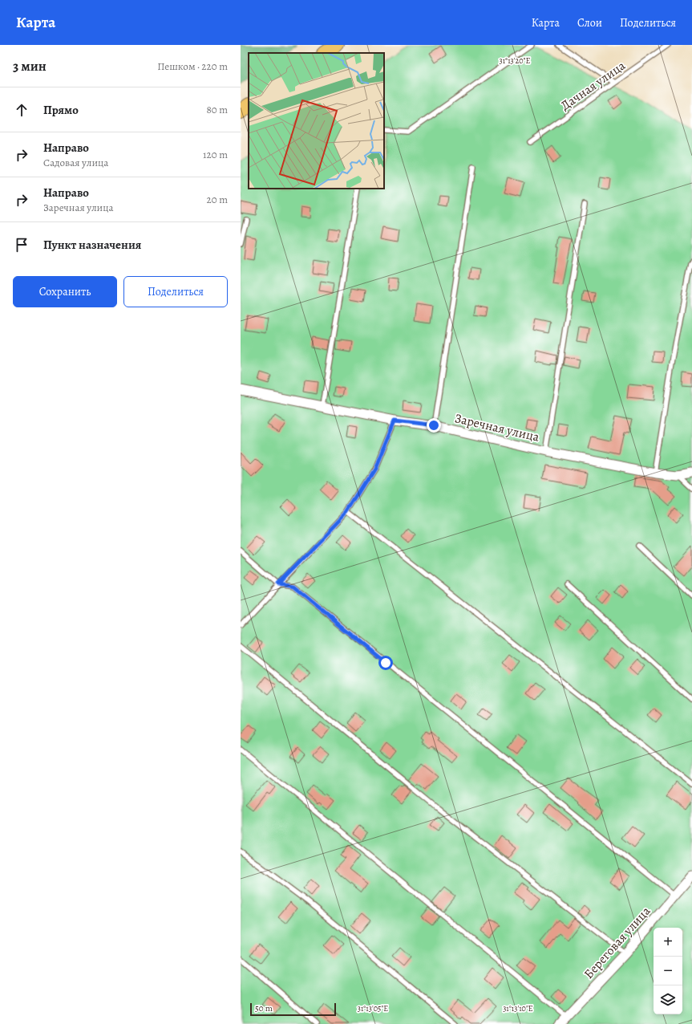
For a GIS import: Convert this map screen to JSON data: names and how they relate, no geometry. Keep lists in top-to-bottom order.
{
  "streets": {
    "street": ["Заречная улица", "Береговая улица"],
    "lane": ["Дачная улица"]
  },
  "scale_bar": "50 m",
  "page": {
    "header": "Карта",
    "nav": ["Карта", "Слои", "Поделиться"],
    "heading": ["3 мин", "Пешком · 220 m"],
    "list": [
      ["Прямо", "80 m"],
      ["Направо", "Садовая улица", "120 m"],
      ["Направо", "Заречная улица", "20 m"],
      "Пункт назначения"
    ],
    "buttons": ["Сохранить", "Поделиться"],
    "map_buttons": ["+", "−"],
    "scale": "50 m"
  },
  "coordinates": ["31°13'20\"E", "31°13'05\"E", "31°13'10\"E"]
}
